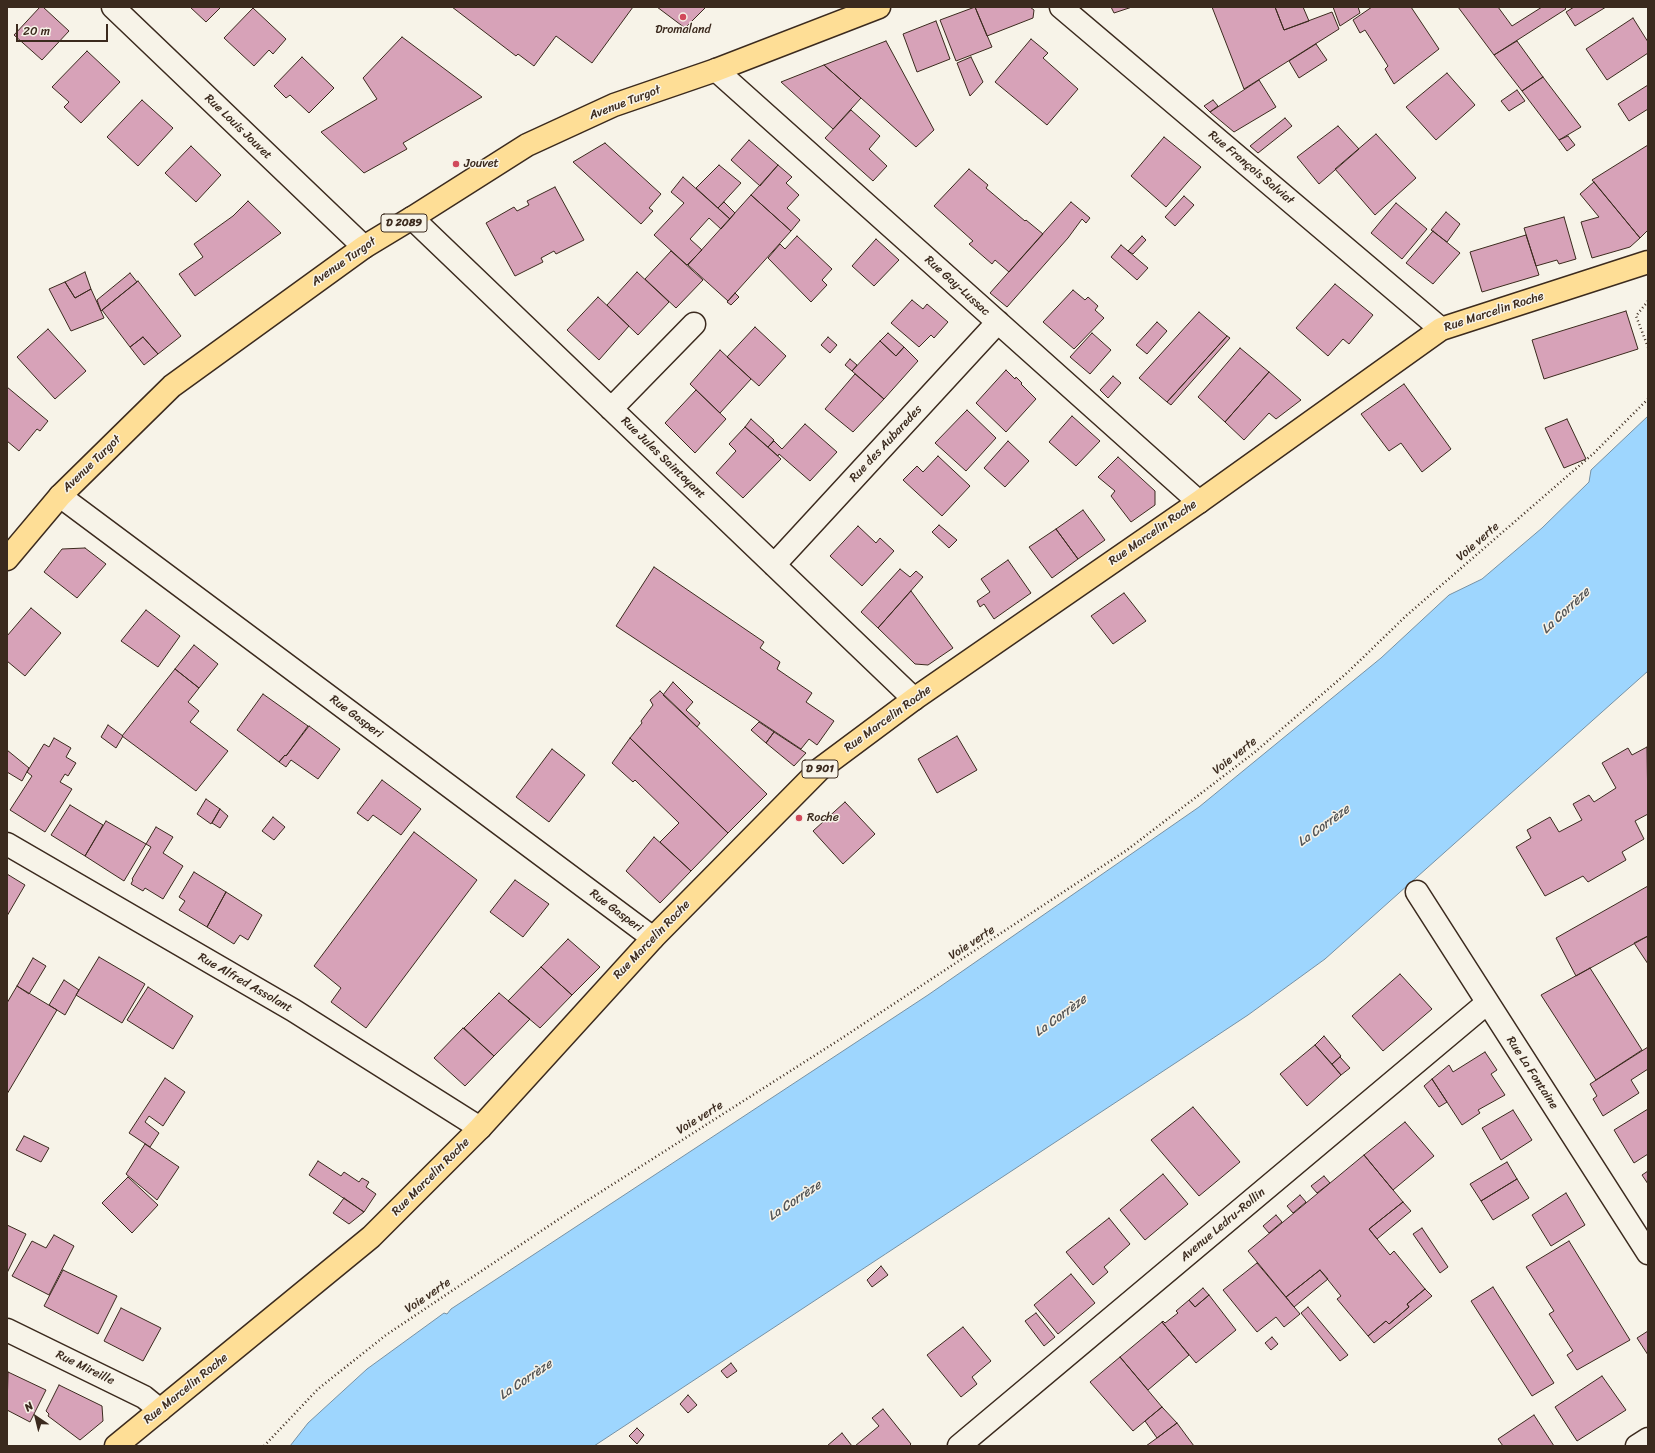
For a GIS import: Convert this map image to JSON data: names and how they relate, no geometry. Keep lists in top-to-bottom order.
{
  "streets": {
    "main road": [
      "Avenue Turgot",
      "D 2089",
      "Rue Marcelin Roche",
      "D 901"
    ],
    "street": [
      "Rue Louis Jouvet",
      "Rue François Salviat",
      "Rue Gay-Lussac",
      "Rue des Aubaredes",
      "Rue Jules Saintoyant",
      "Rue Gasperi",
      "Rue Alfred Assolant",
      "Rue La Fontaine",
      "Avenue Ledru-Rollin",
      "Rue Mireille"
    ],
    "path": ["Voie verte"]
  },
  "crossings": [
    ["Avenue Turgot", "Rue Louis Jouvet"],
    ["Avenue Turgot", "Rue Gay-Lussac"],
    ["Avenue Turgot", "Rue Jules Saintoyant"],
    ["Avenue Turgot", "Rue Gasperi"],
    ["Rue François Salviat", "Rue Marcelin Roche"],
    ["Rue Gay-Lussac", "Rue Marcelin Roche"],
    ["Rue Gay-Lussac", "Rue des Aubaredes"],
    ["Rue Marcelin Roche", "Rue Jules Saintoyant"],
    ["Rue Marcelin Roche", "Rue Gasperi"],
    ["Rue Marcelin Roche", "Rue Alfred Assolant"],
    ["Rue Marcelin Roche", "Rue Mireille"],
    ["Rue des Aubaredes", "Rue Jules Saintoyant"],
    ["Rue La Fontaine", "Avenue Ledru-Rollin"]
  ],
  "water": ["La Corrèze"],
  "places": ["Dromaland", "Jouvet", "Roche"],
  "scale_bar": "20 m",
  "north": "top left"
}
